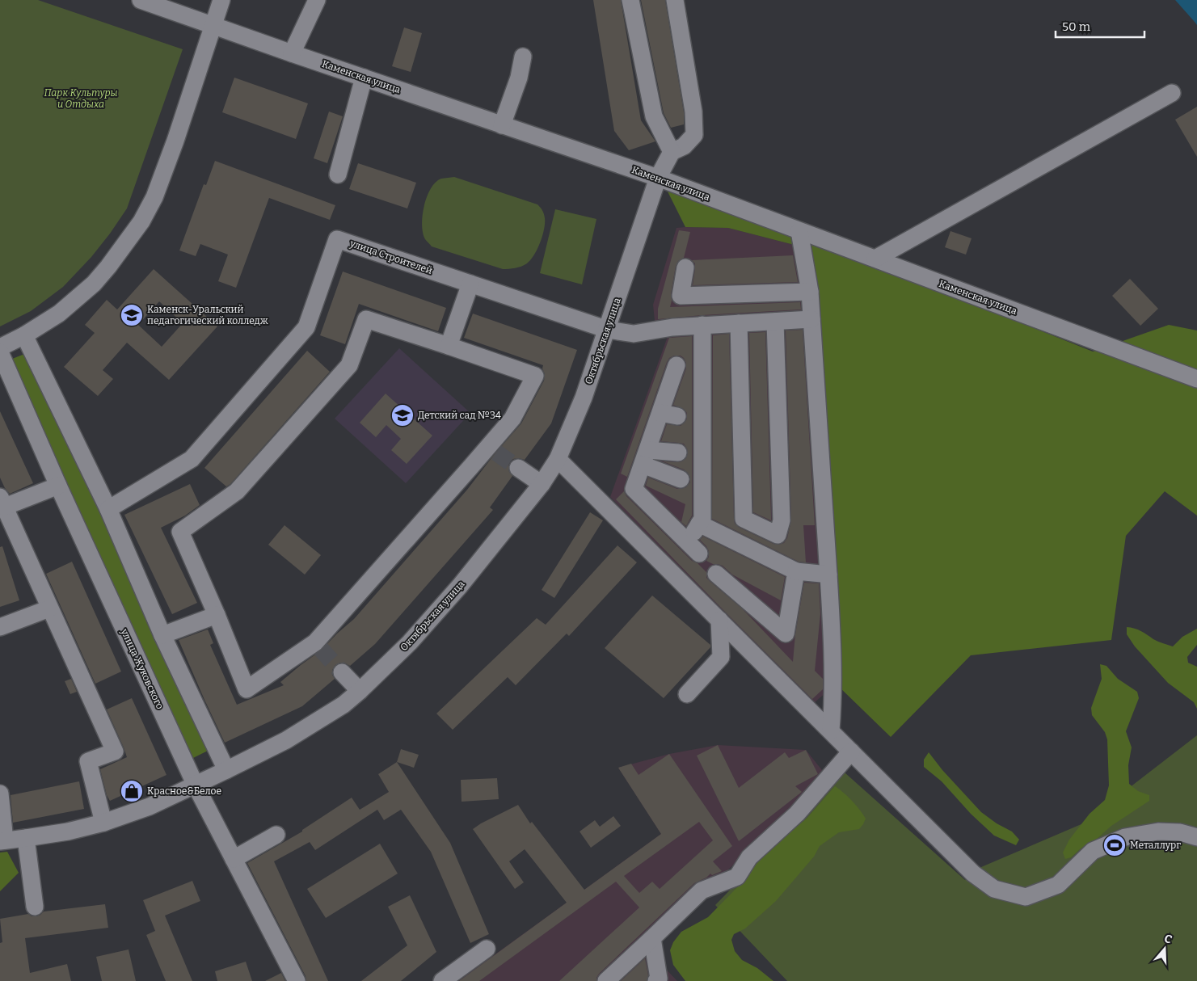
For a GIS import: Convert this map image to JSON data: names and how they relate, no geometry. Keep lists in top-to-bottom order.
{
  "streets": {
    "street": [
      "Каменская улица",
      "улица Строителей",
      "Октябрьская улица",
      "улица Жуковского"
    ]
  },
  "crossings": [
    ["Каменская улица", "Октябрьская улица"],
    ["улица Строителей", "Октябрьская улица"],
    ["Октябрьская улица", "улица Жуковского"]
  ],
  "parks": ["Парк Культуры и Отдыха"],
  "places": {
    "school or university": ["Каменск-Уральский педагогический колледж", "Детский сад №34"],
    "shop": ["Красное&Белое"],
    "sports": ["Металлург"]
  },
  "scale_bar": "50 m",
  "north": "top"
}
